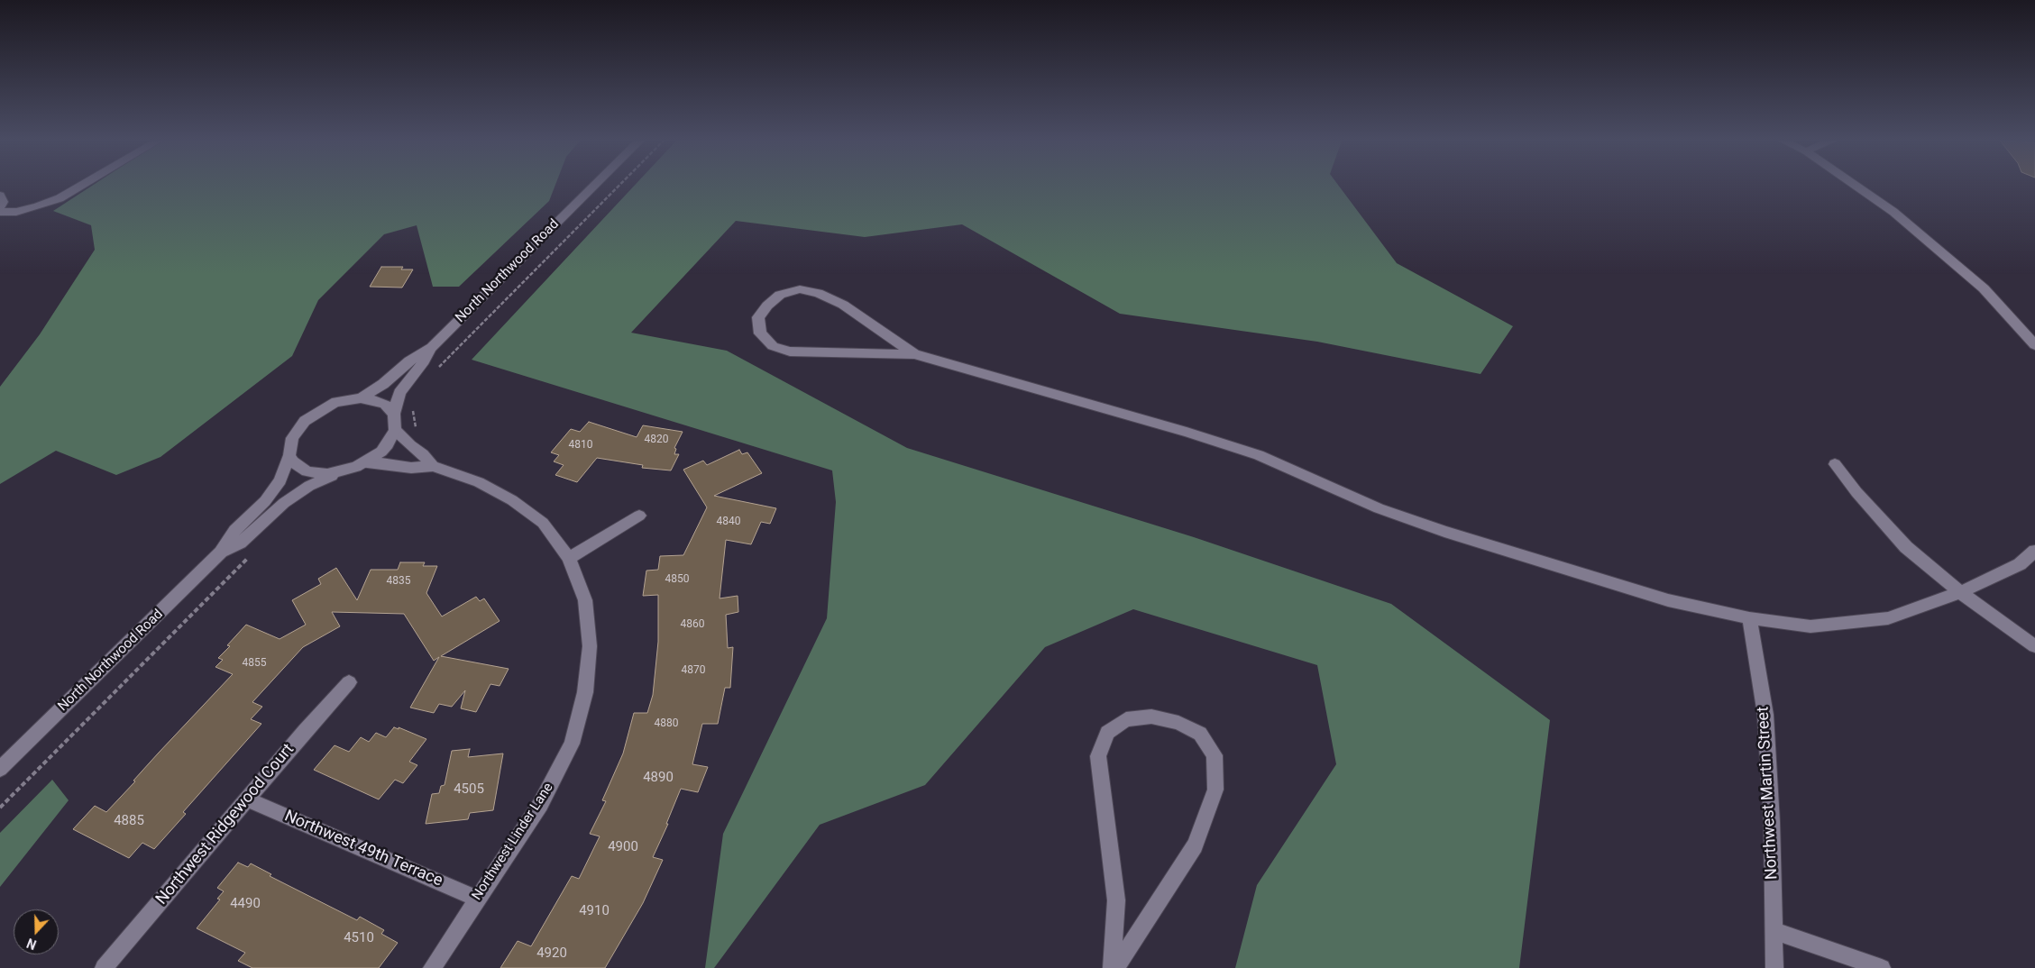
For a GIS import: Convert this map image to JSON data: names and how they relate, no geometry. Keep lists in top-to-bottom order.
{
  "streets": {
    "street": [
      "North Northwood Road",
      "Northwest Martin Street",
      "Northwest Ridgewood Court",
      "Northwest Linder Lane",
      "Northwest 49th Terrace"
    ]
  },
  "crossings": [
    ["North Northwood Road", "Northwest Linder Lane"],
    ["Northwest Ridgewood Court", "Northwest 49th Terrace"],
    ["Northwest Linder Lane", "Northwest 49th Terrace"]
  ],
  "house_numbers": [
    "4820",
    "4810",
    "4840",
    "4850",
    "4835",
    "4860",
    "4855",
    "4870",
    "4880",
    "4890",
    "4505",
    "4885",
    "4900",
    "4490",
    "4910",
    "4510",
    "4920"
  ],
  "north": "bottom"
}
